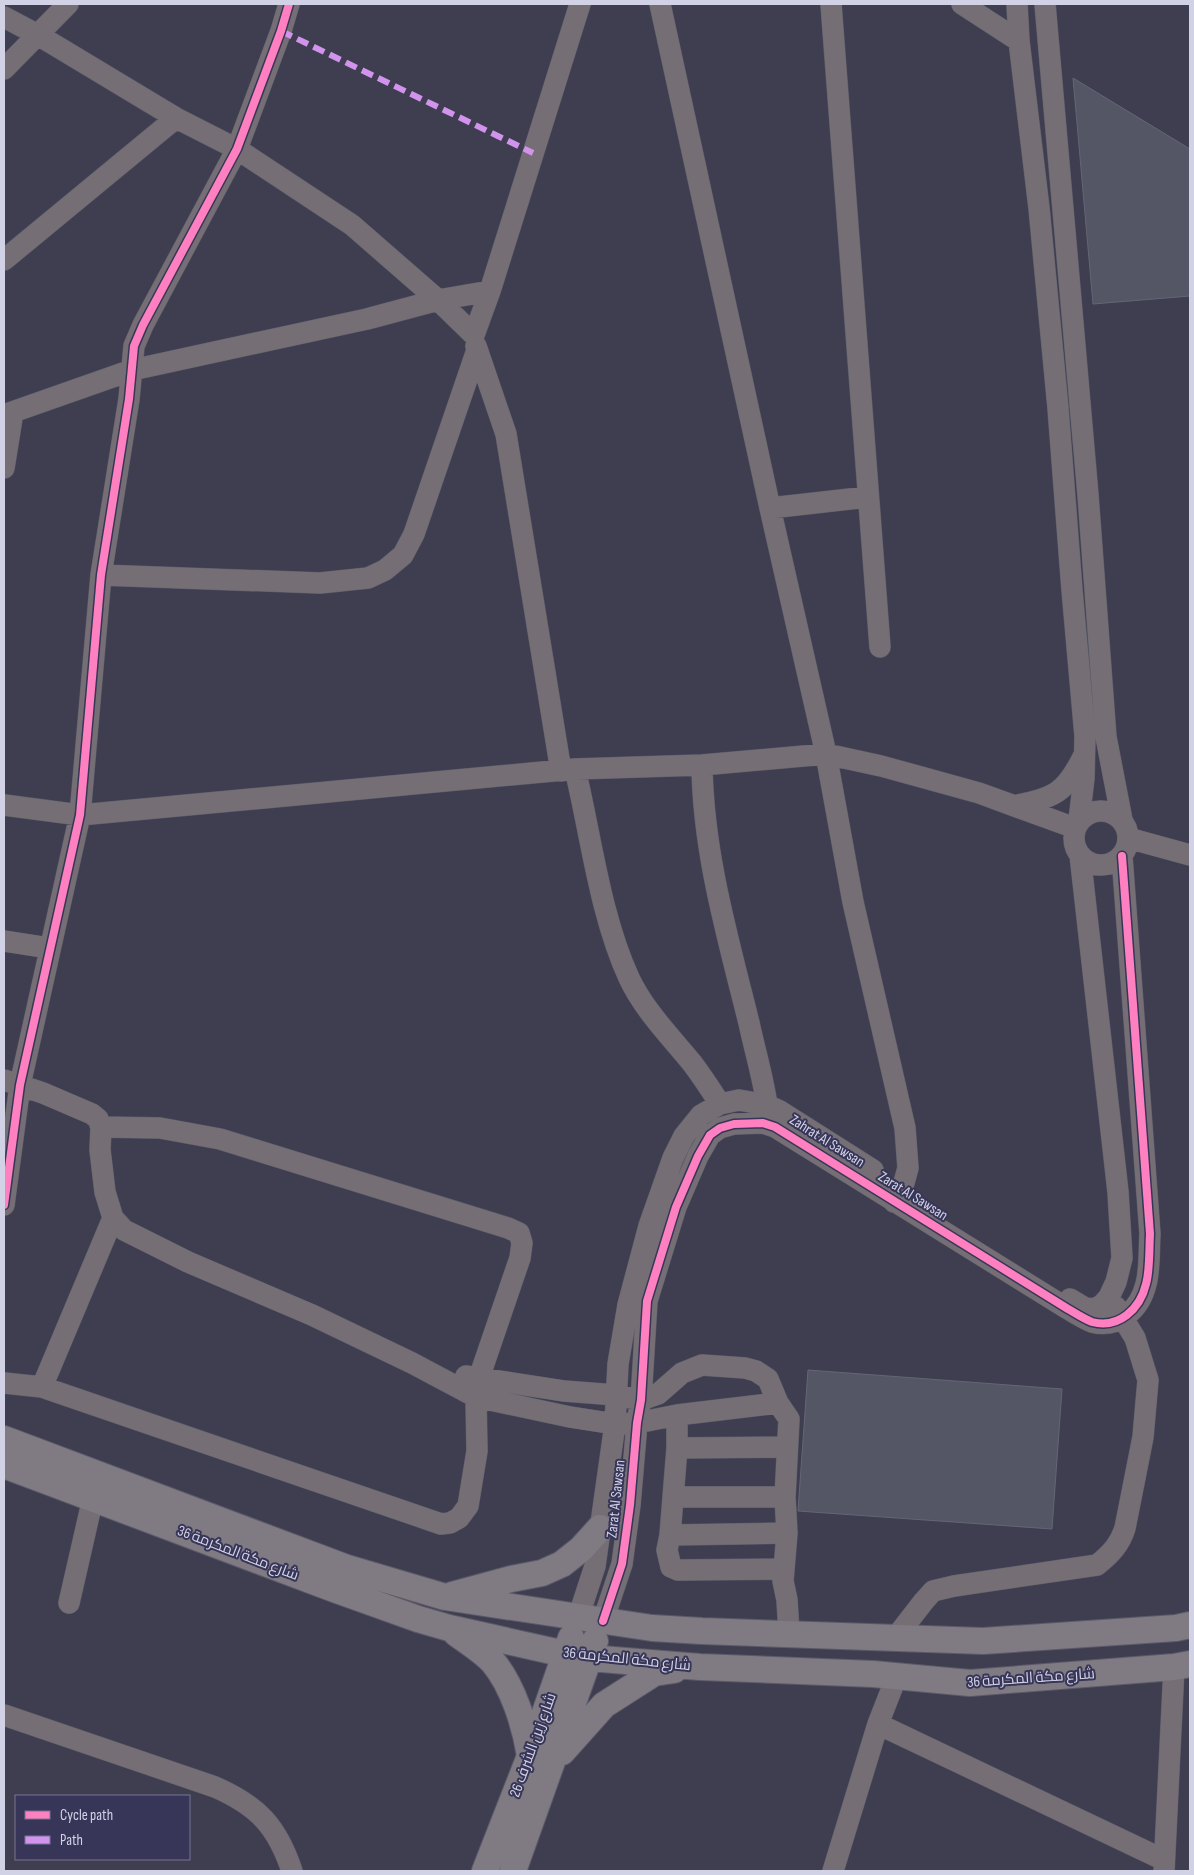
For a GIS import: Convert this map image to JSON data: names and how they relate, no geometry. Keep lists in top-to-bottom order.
{
  "streets": {
    "main road": ["شارع مكة المكرمة 36", "شارع زين الشرف 26"],
    "street": ["Zahrat Al Sawsan", "Zarat Al Sawsan"]
  },
  "crossings": [
    ["Zahrat Al Sawsan", "Zarat Al Sawsan"],
    ["Zahrat Al Sawsan", "شارع مكة المكرمة 36"],
    ["Zahrat Al Sawsan", "شارع زين الشرف 26"],
    ["Zarat Al Sawsan", "شارع مكة المكرمة 36"],
    ["Zarat Al Sawsan", "شارع زين الشرف 26"],
    ["شارع مكة المكرمة 36", "شارع زين الشرف 26"]
  ],
  "legend": ["Cycle path", "Path"]
}
